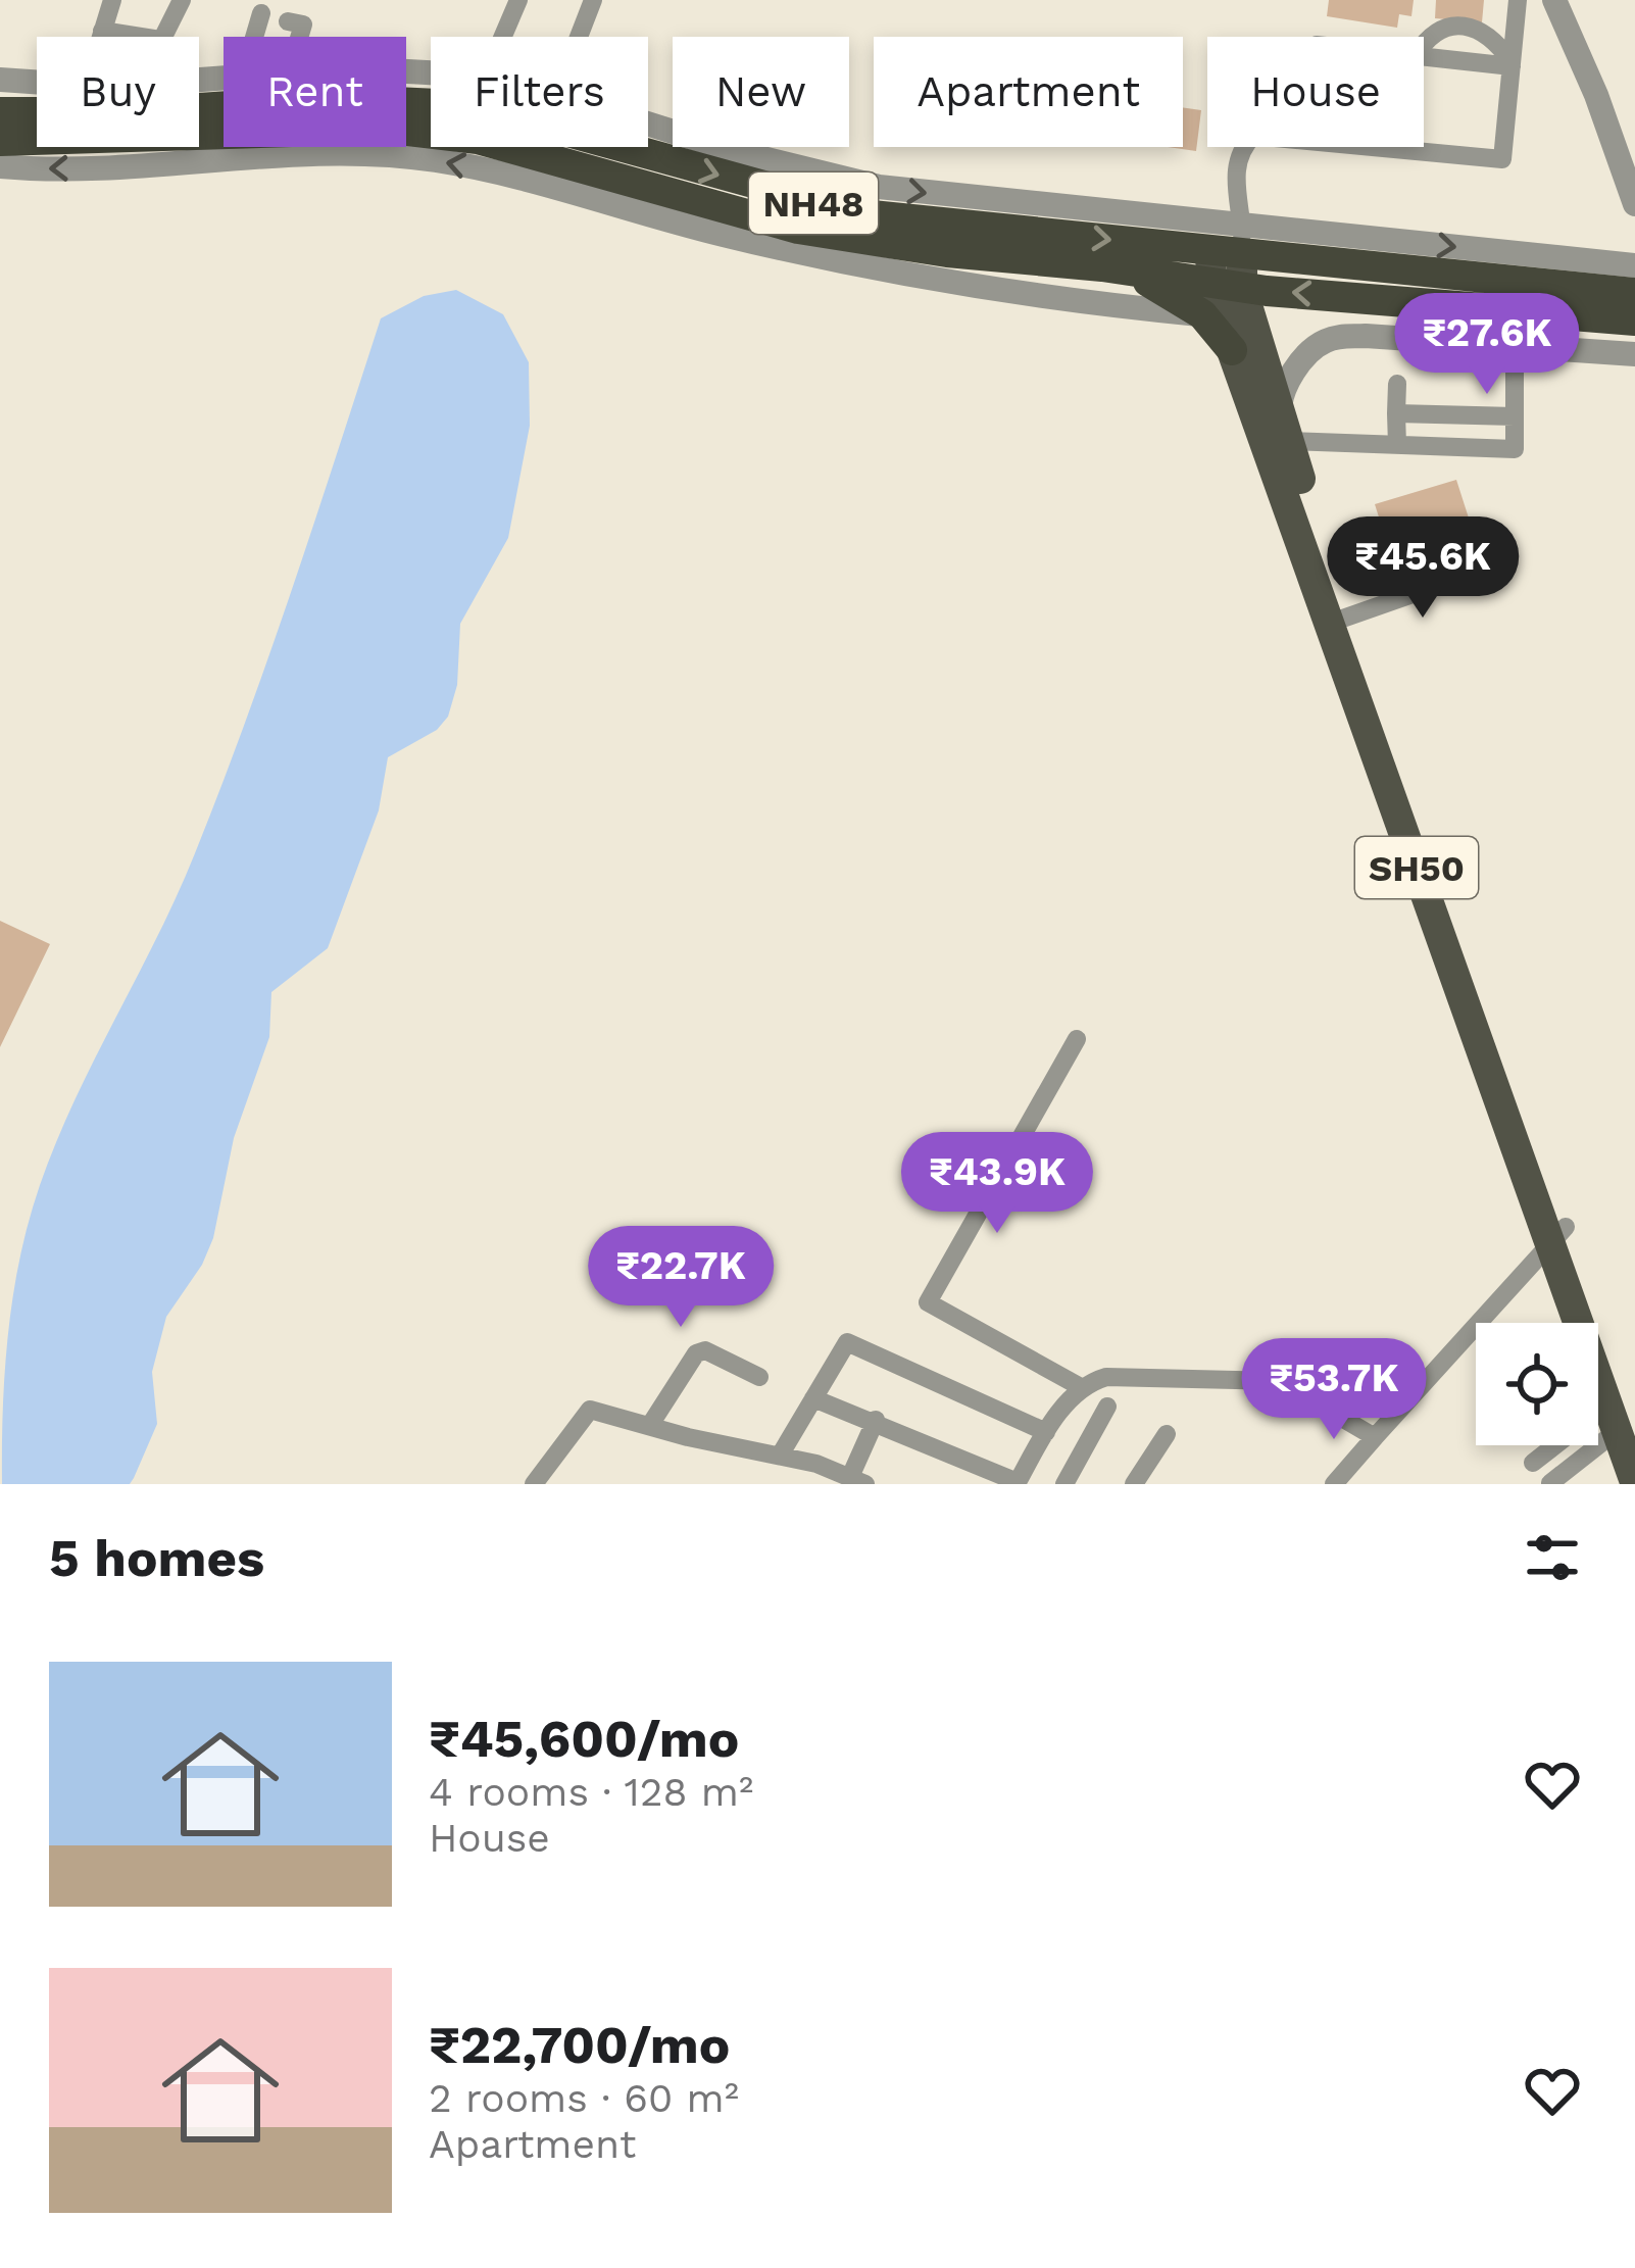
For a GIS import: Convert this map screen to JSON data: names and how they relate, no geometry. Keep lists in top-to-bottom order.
{
  "streets": {
    "highway": ["NH48"],
    "main road": ["SH50"]
  },
  "crossings": [
    ["NH48", "SH50"]
  ],
  "page": {
    "chip": [
      "Buy",
      "Rent",
      "Filters",
      "New",
      "Apartment",
      "House"
    ],
    "price": [
      "₹27.6K",
      "₹45.6K",
      "₹43.9K",
      "₹22.7K",
      "₹53.7K"
    ],
    "heading": "5 homes",
    "list": [
      {
        "name": "₹45,600/mo",
        "note": "4 rooms · 128 m² · House"
      },
      {
        "name": "₹22,700/mo",
        "note": "2 rooms · 60 m² · Apartment"
      }
    ]
  }
}
